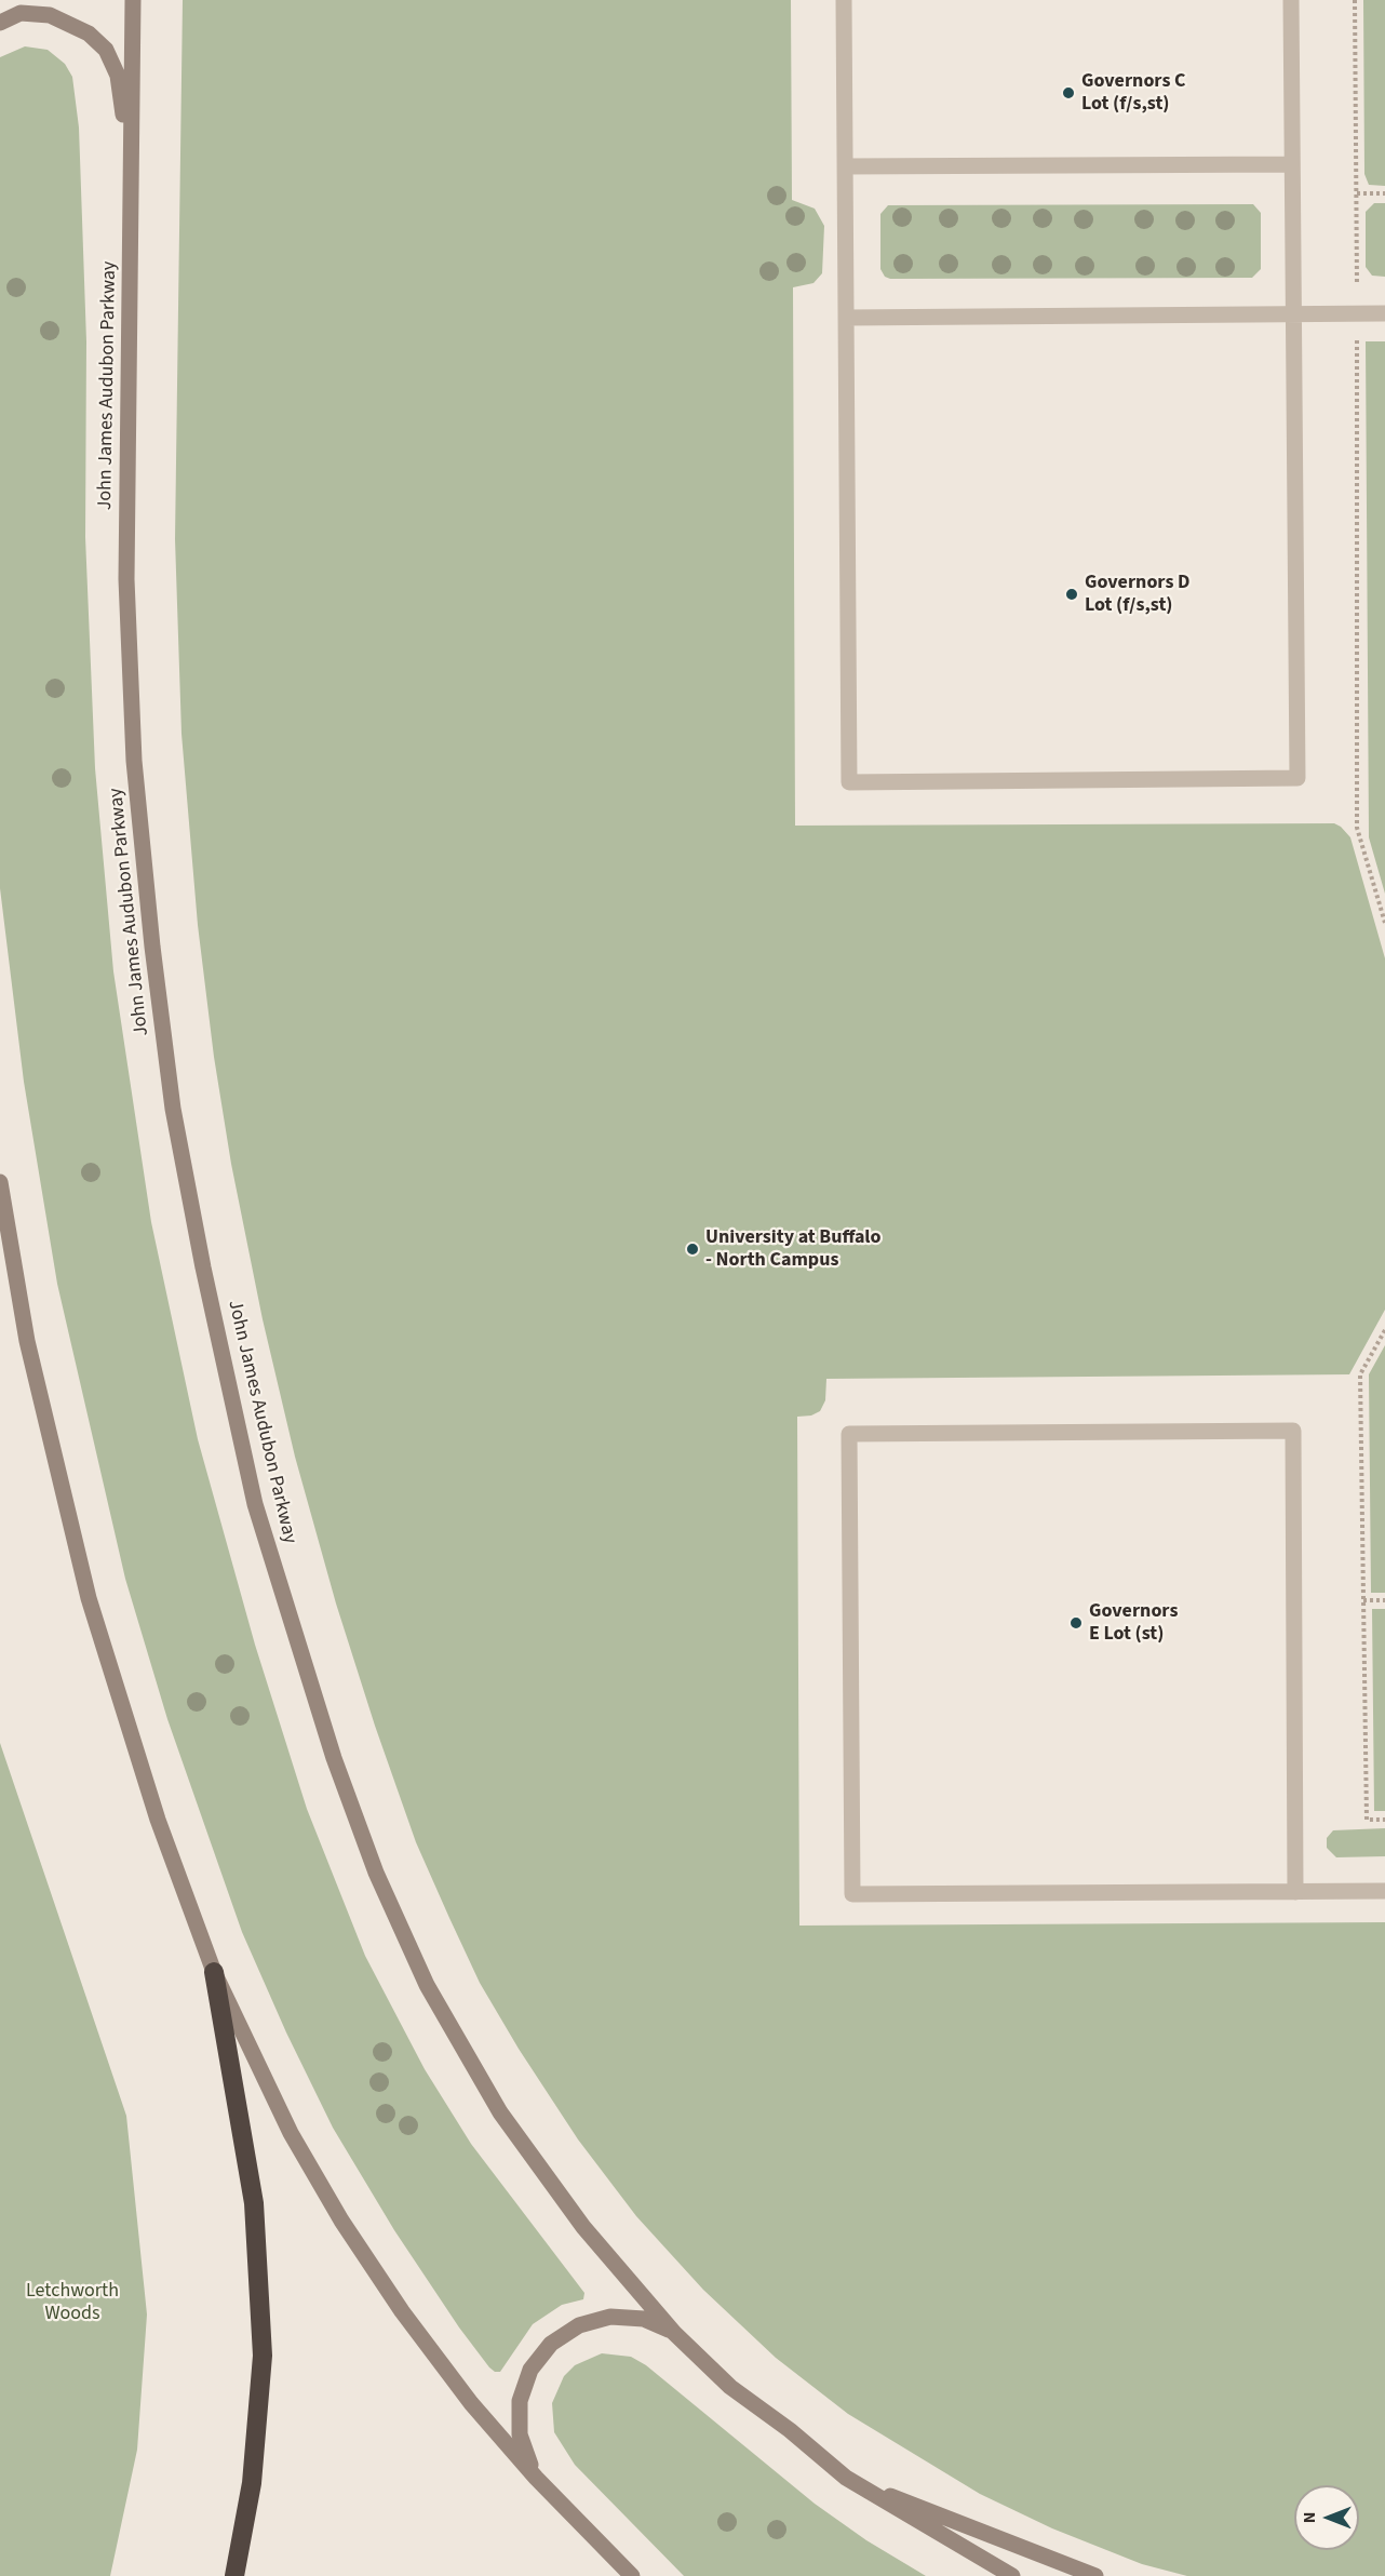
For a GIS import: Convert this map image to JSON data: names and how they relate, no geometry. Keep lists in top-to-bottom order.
{
  "streets": {
    "main road": ["John James Audubon Parkway"]
  },
  "parks": ["Letchworth Woods"],
  "places": [
    "Governors C Lot (f/s,st)",
    "Governors D Lot (f/s,st)",
    "University at Buffalo - North Campus",
    "Governors E Lot (st)"
  ],
  "north": "left"
}
